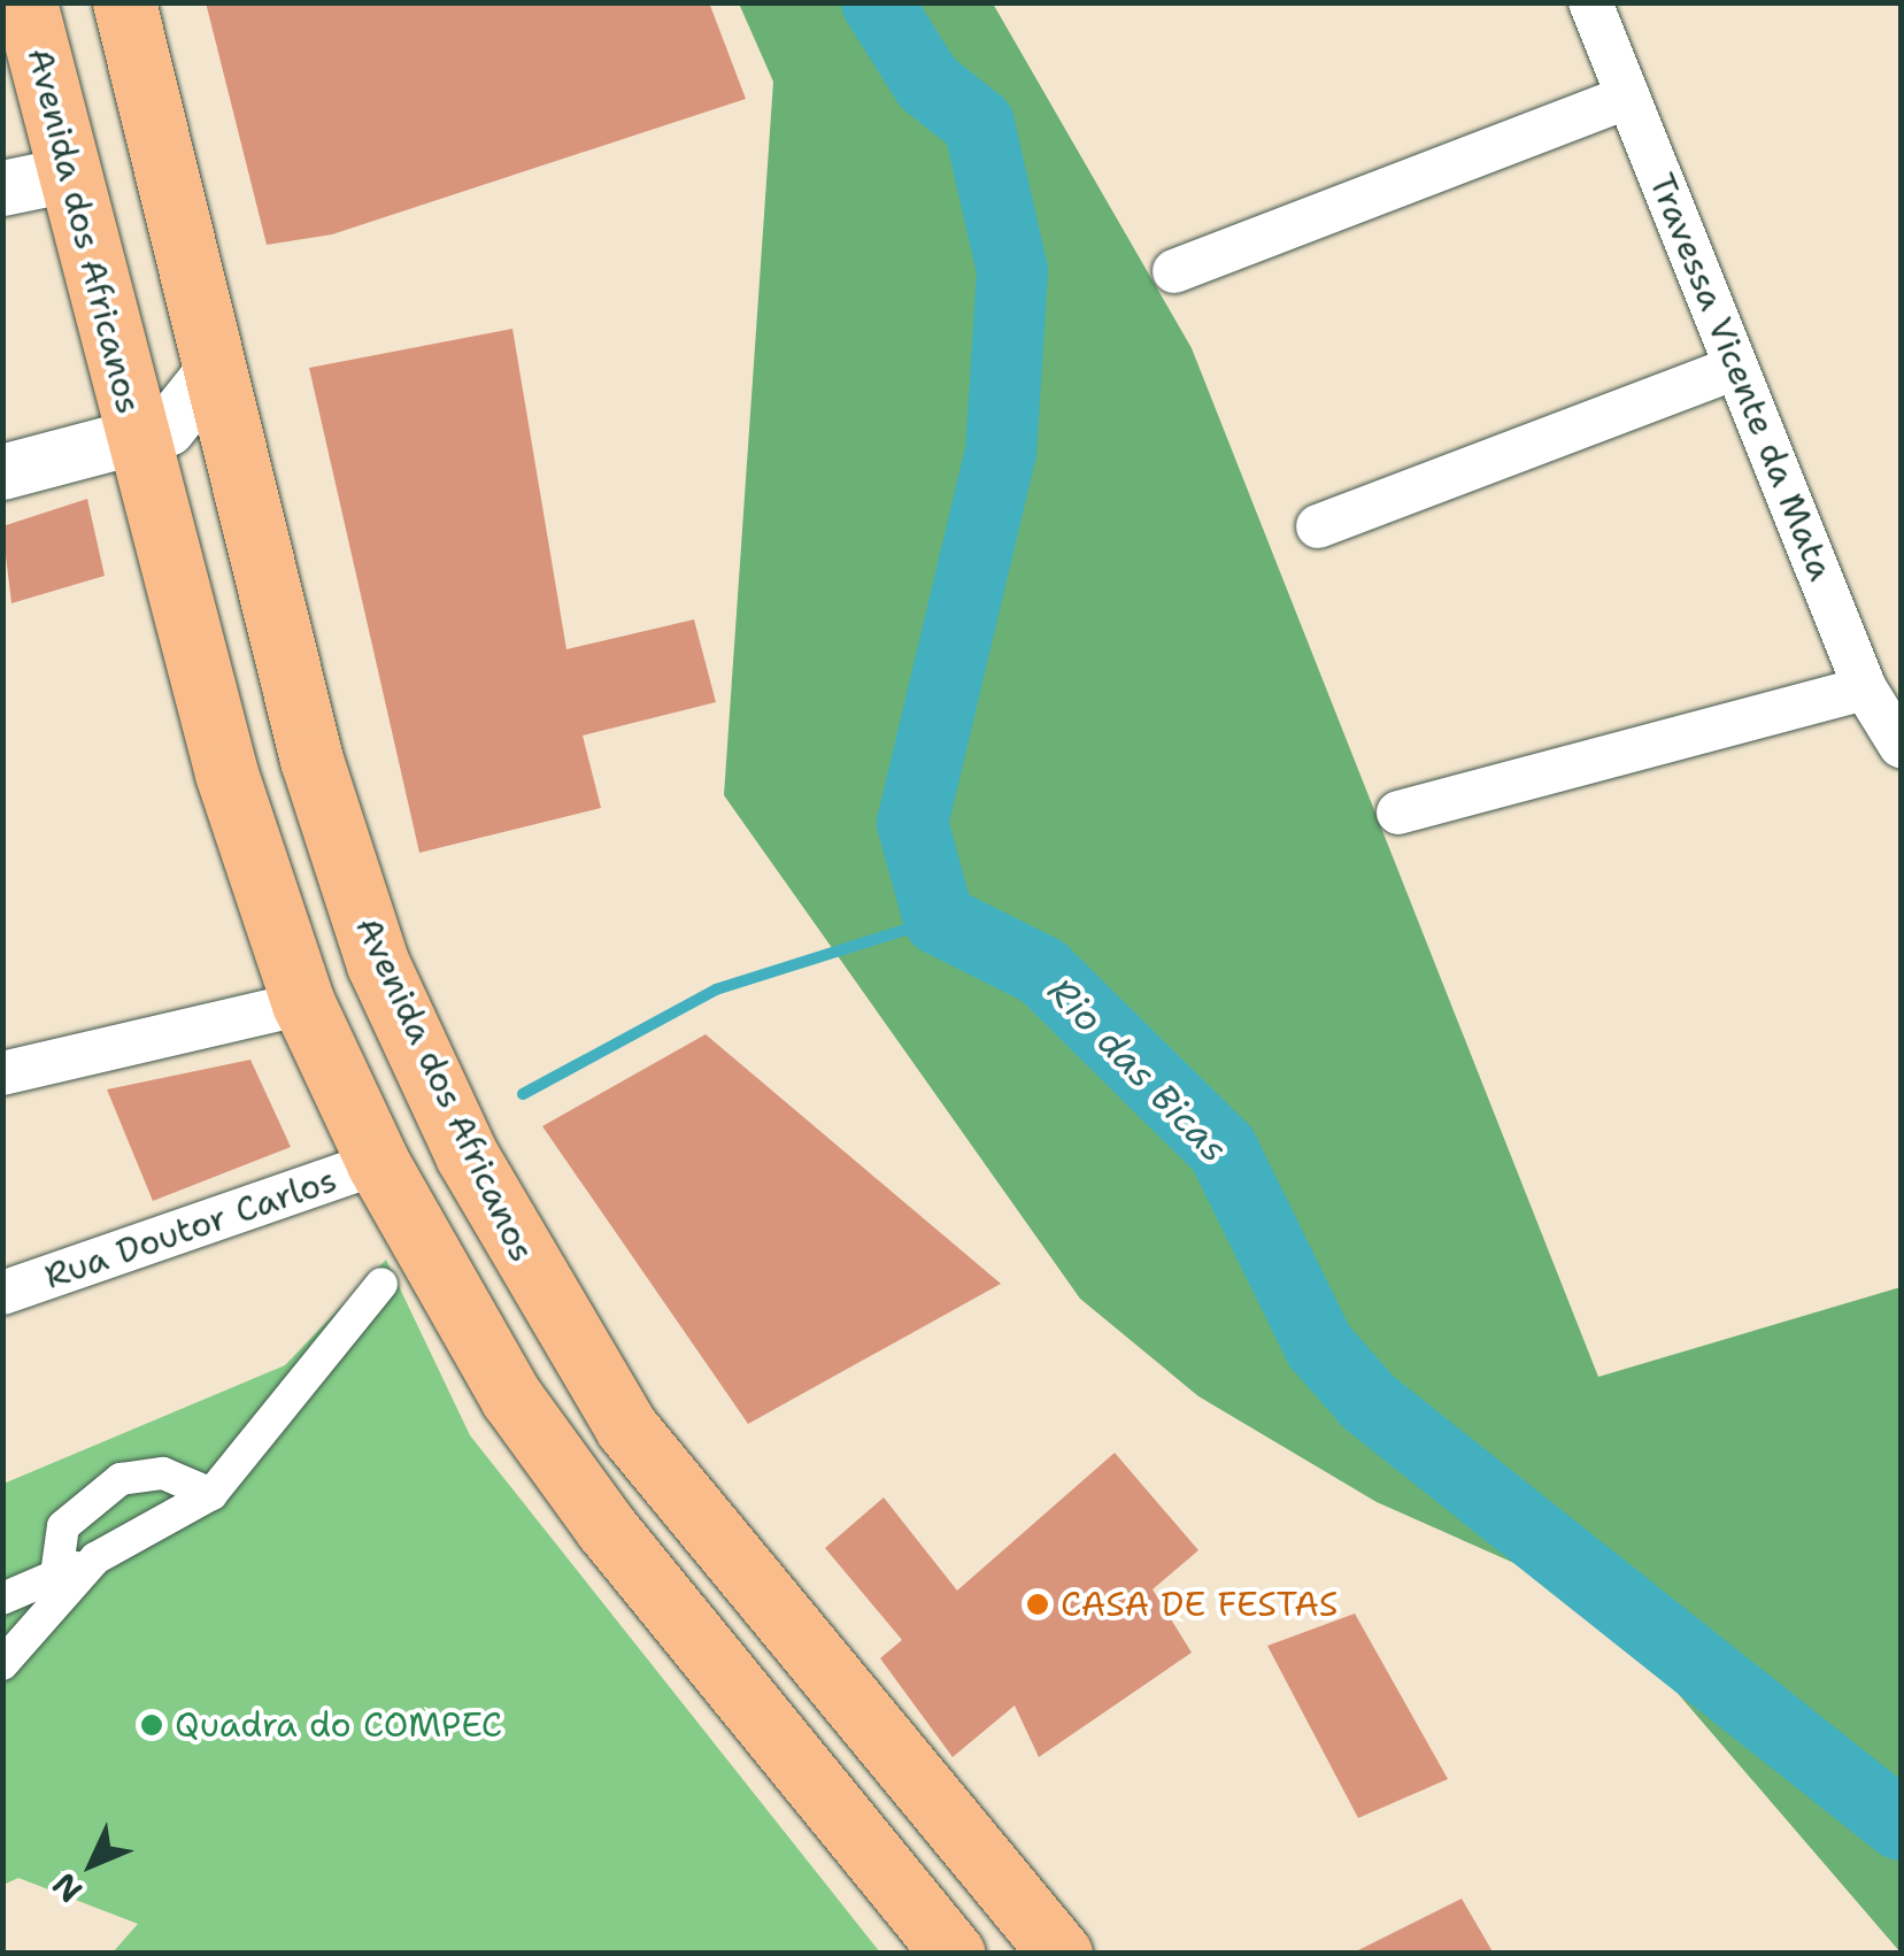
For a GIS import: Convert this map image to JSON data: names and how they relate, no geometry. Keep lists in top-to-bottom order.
{
  "streets": {
    "main road": ["Avenida dos Africanos"],
    "street": ["Travessa Vicente da Mata", "Rua Doutor Carlos"]
  },
  "crossings": [
    ["Avenida dos Africanos", "Rua Doutor Carlos"]
  ],
  "water": ["Rio das Bicas"],
  "places": ["CASA DE FESTAS", "Quadra do COMPEC"],
  "north": "bottom left"
}
